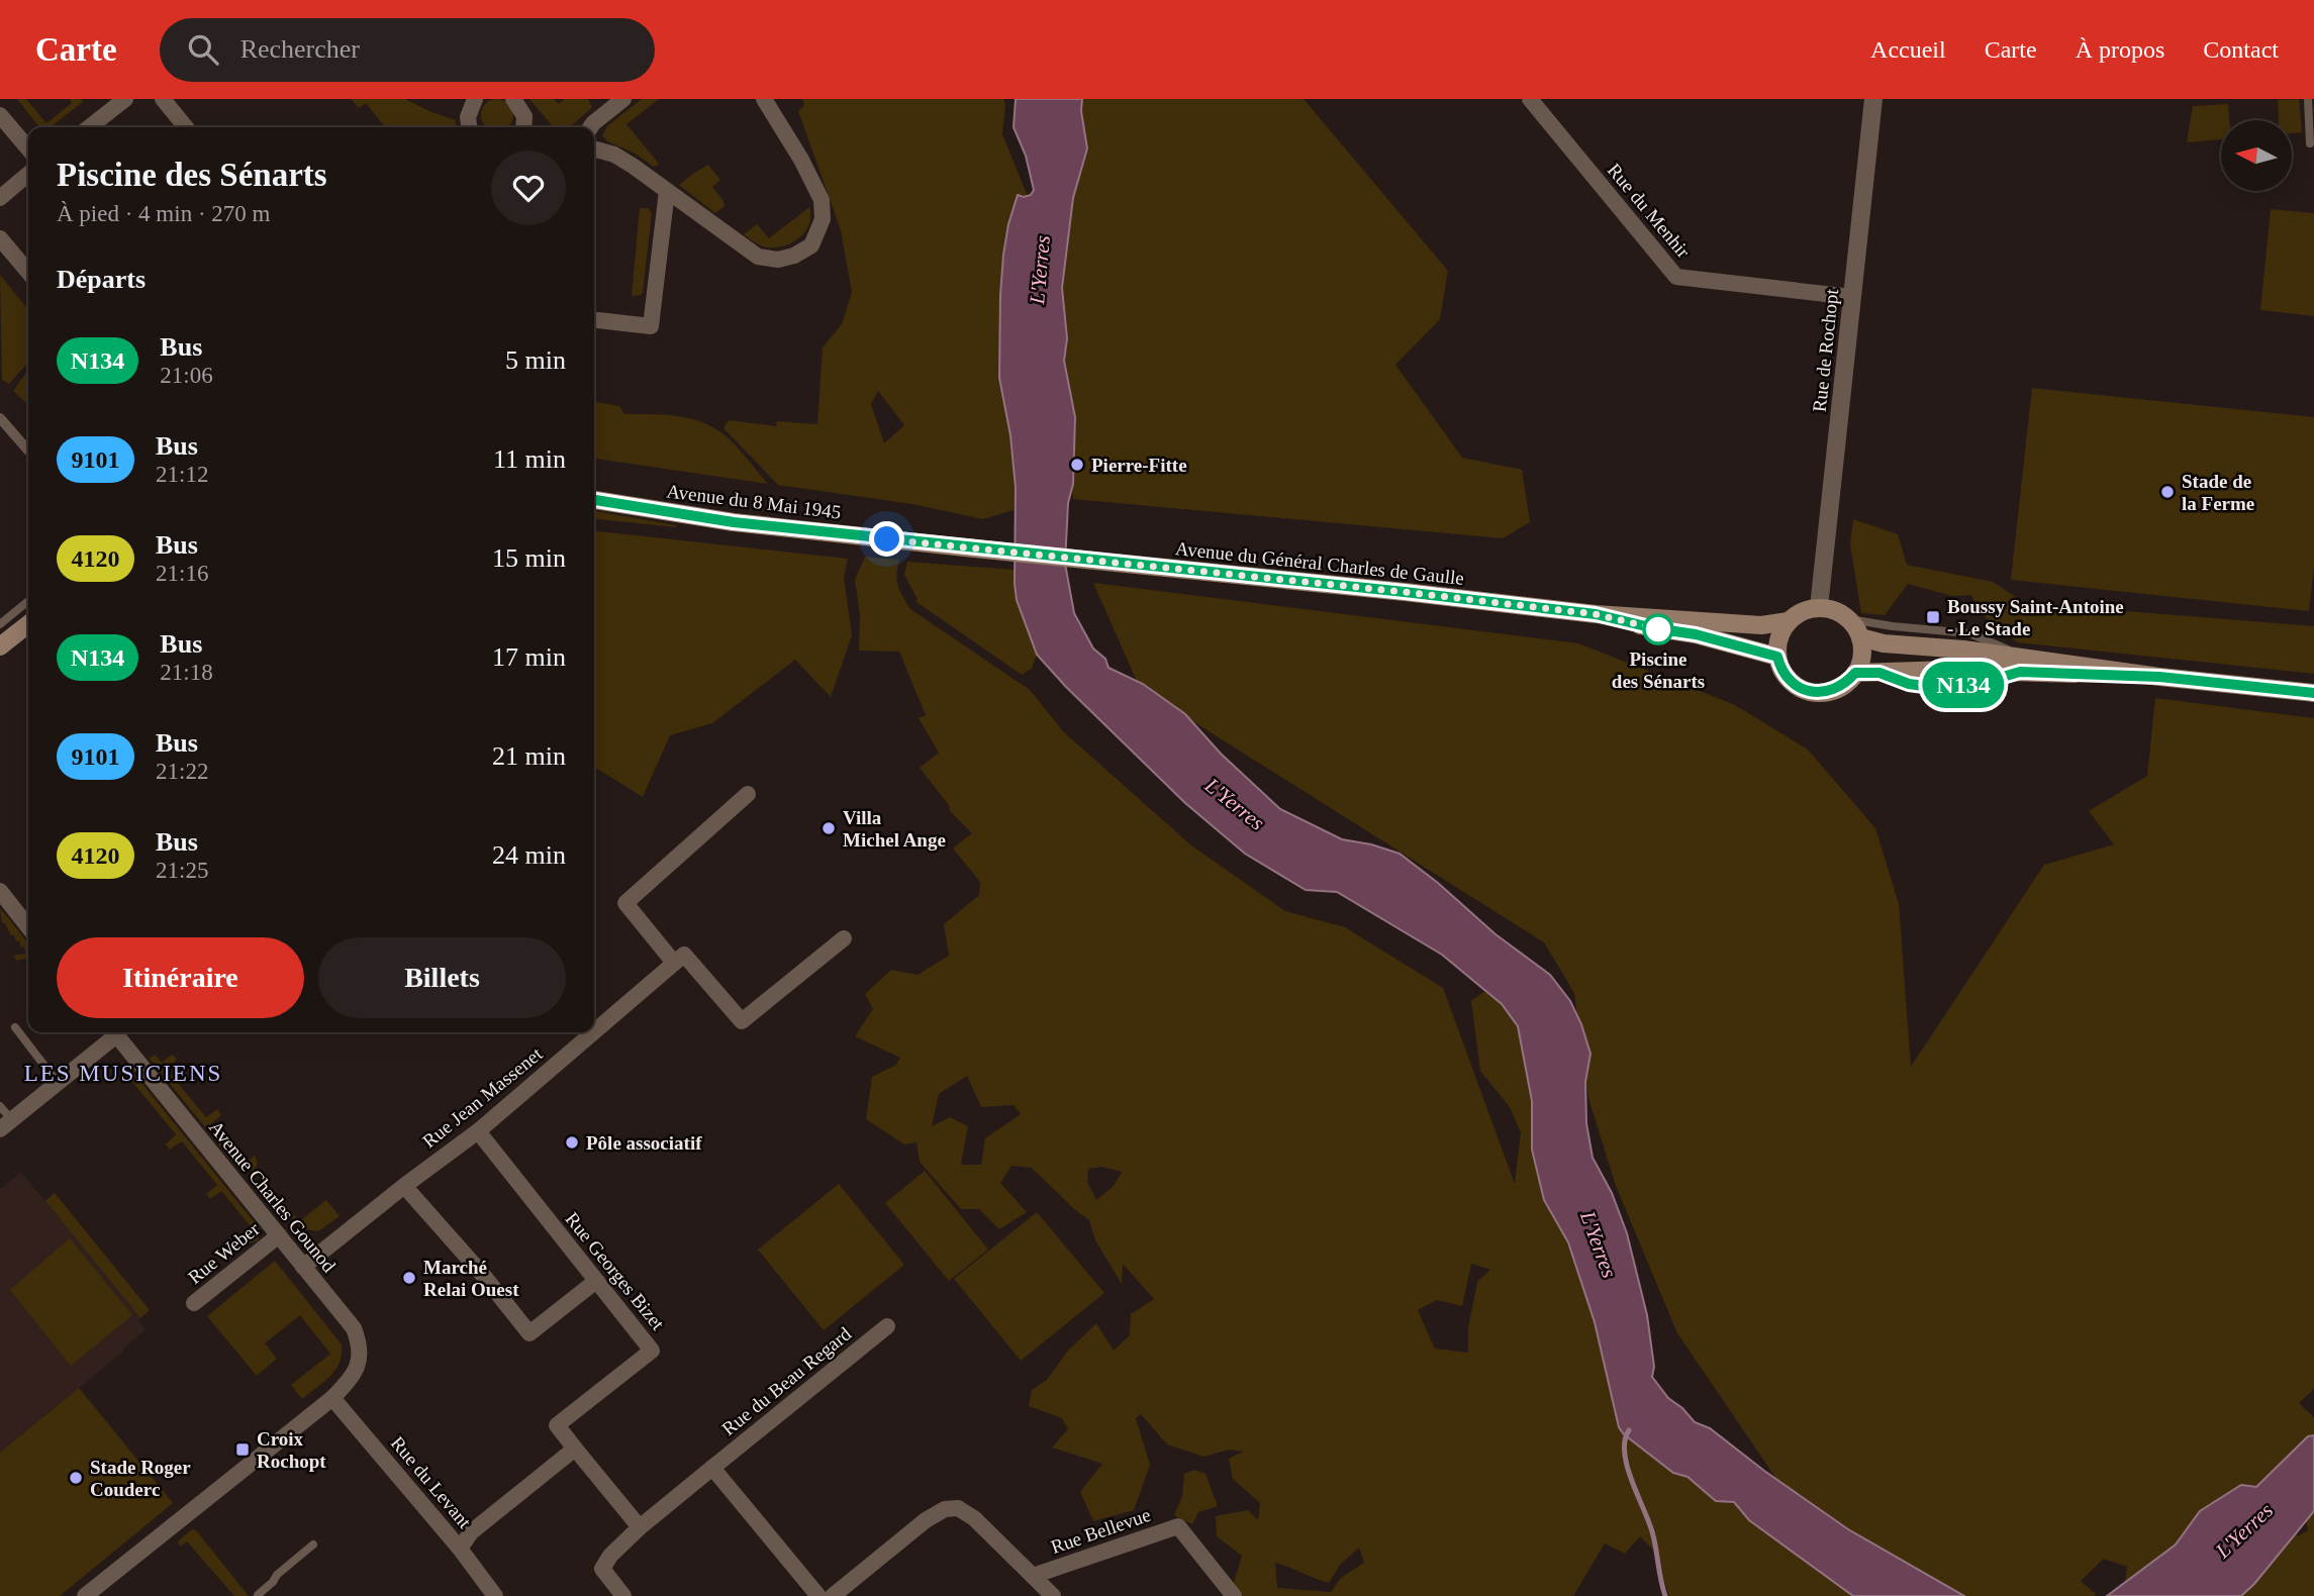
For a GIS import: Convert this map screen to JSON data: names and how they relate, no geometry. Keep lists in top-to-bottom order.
{
  "streets": {
    "main road": ["Avenue du 8 Mai 1945", "Avenue du Général Charles de Gaulle"],
    "street": [
      "Rue du Menhir",
      "Rue de Rochopt",
      "Rue Jean Massenet",
      "Avenue Charles Gounod",
      "Rue Weber",
      "Rue Georges Bizet",
      "Rue du Beau Regard",
      "Rue du Levant",
      "Rue Bellevue"
    ]
  },
  "crossings": [
    ["Rue du Menhir", "Rue de Rochopt"],
    ["Rue de Rochopt", "Avenue du Général Charles de Gaulle"],
    ["Avenue du 8 Mai 1945", "Avenue du Général Charles de Gaulle"],
    ["Rue Jean Massenet", "Avenue Charles Gounod"],
    ["Rue Jean Massenet", "Rue Georges Bizet"],
    ["Avenue Charles Gounod", "Rue Weber"],
    ["Avenue Charles Gounod", "Rue du Levant"]
  ],
  "districts": ["LES MUSICIENS"],
  "water": ["L'Yerres"],
  "places": {
    "other": [
      "Pierre-Fitte",
      "Stade de la Ferme",
      "Piscine des Sénarts",
      "Villa Michel Ange",
      "Pôle associatif",
      "Marché Relai Ouest",
      "Stade Roger Couderc"
    ],
    "transit": ["Boussy Saint-Antoine - Le Stade", "Croix Rochopt"]
  },
  "lines": ["bus line N134"],
  "north": "left",
  "page": {
    "header": "Carte",
    "search": "Rechercher",
    "nav": [
      "Accueil",
      "Carte",
      "À propos",
      "Contact"
    ],
    "on_map": "N134",
    "heading": [
      ["Piscine des Sénarts", "À pied · 4 min · 270 m"],
      "Départs"
    ],
    "list": [
      {
        "mark": "N134",
        "name": "Bus",
        "note": "21:06",
        "value": "5 min"
      },
      {
        "mark": "9101",
        "name": "Bus",
        "note": "21:12",
        "value": "11 min"
      },
      {
        "mark": "4120",
        "name": "Bus",
        "note": "21:16",
        "value": "15 min"
      },
      {
        "mark": "N134",
        "name": "Bus",
        "note": "21:18",
        "value": "17 min"
      },
      {
        "mark": "9101",
        "name": "Bus",
        "note": "21:22",
        "value": "21 min"
      },
      {
        "mark": "4120",
        "name": "Bus",
        "note": "21:25",
        "value": "24 min"
      }
    ],
    "buttons": ["Itinéraire", "Billets"]
  }
}
